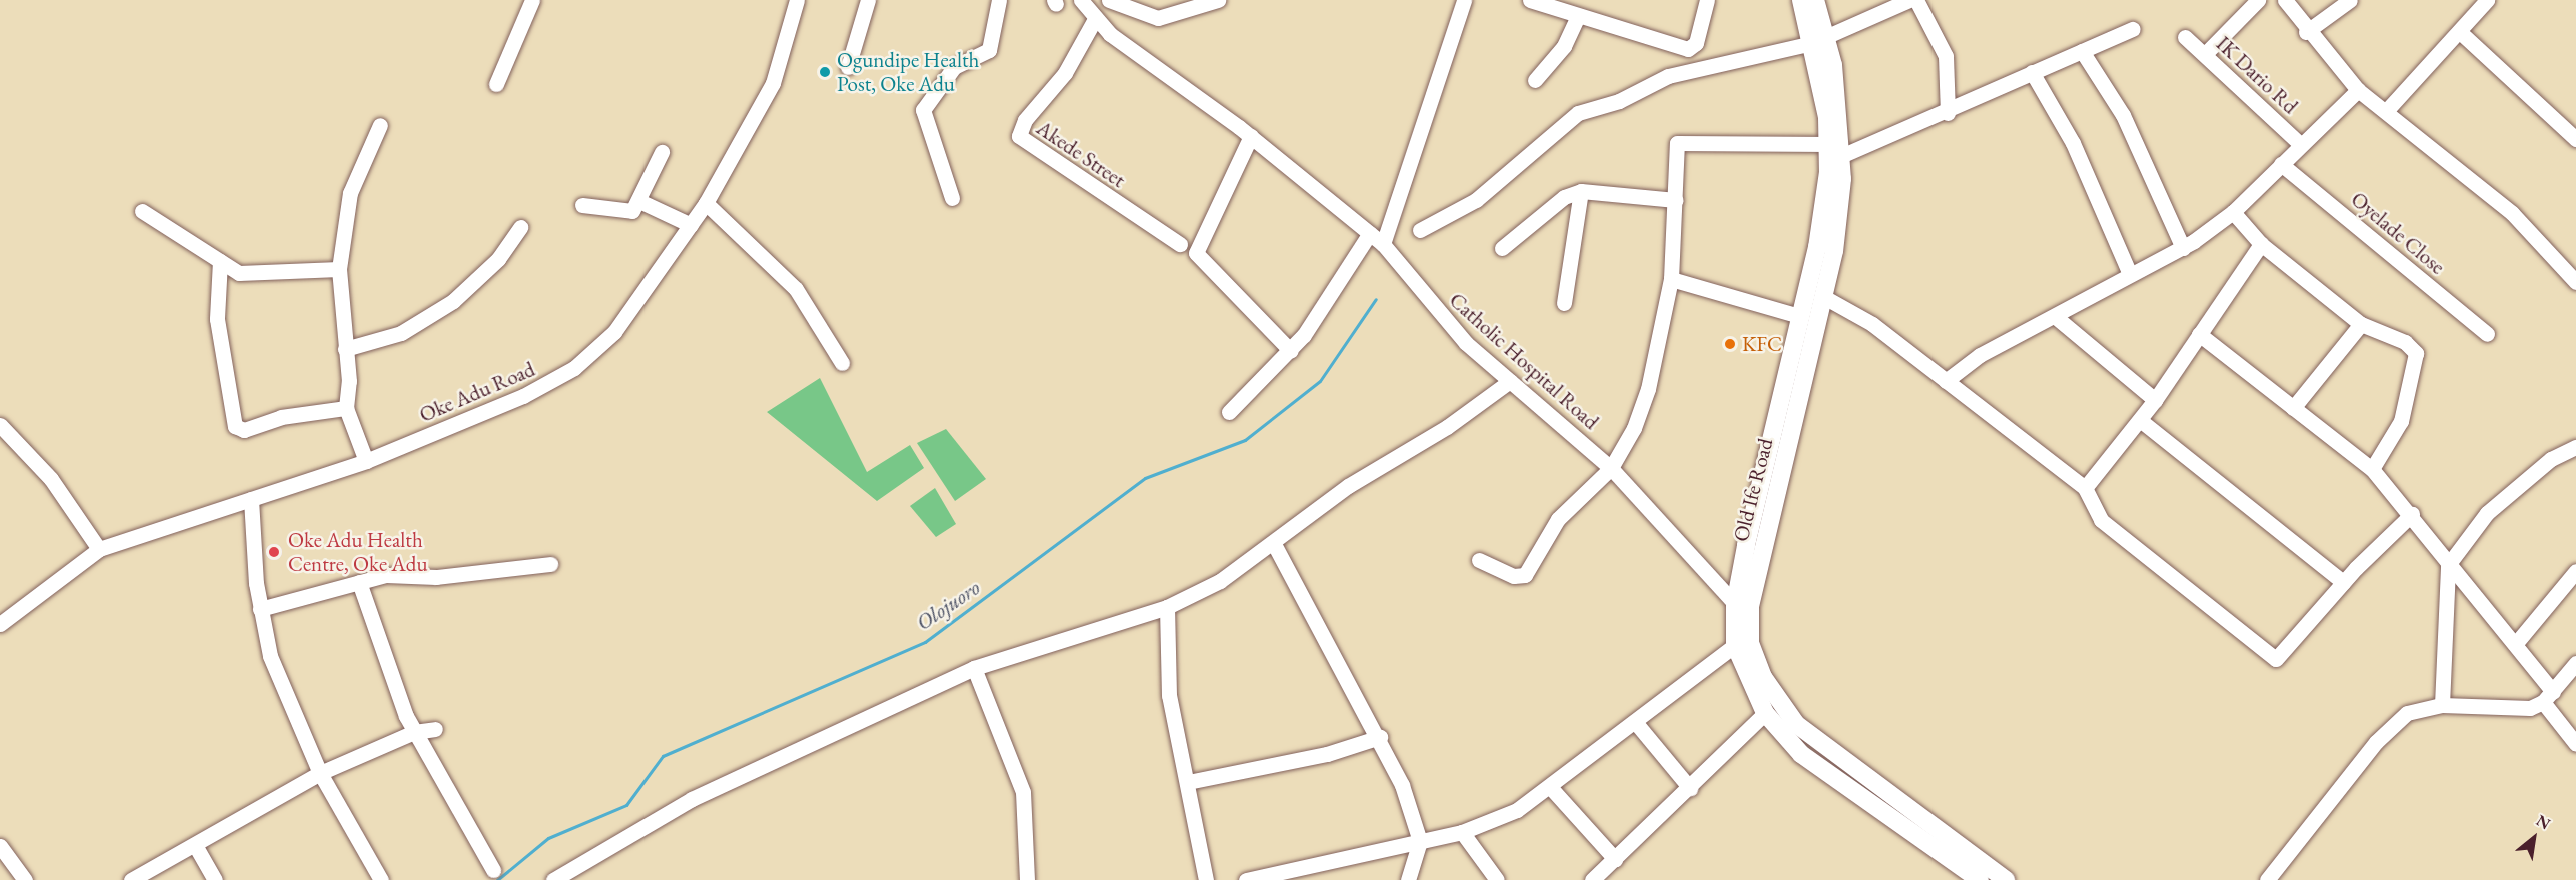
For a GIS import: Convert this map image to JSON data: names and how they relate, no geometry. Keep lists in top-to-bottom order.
{
  "streets": {
    "main road": ["Old Ife Road"],
    "street": [
      "IK Dario Rd",
      "Akede Street",
      "Oyelade Close",
      "Catholic Hospital Road",
      "Oke Adu Road"
    ]
  },
  "crossings": [
    ["Akede Street", "Catholic Hospital Road"],
    ["Catholic Hospital Road", "Old Ife Road"]
  ],
  "water": ["Olojuoro"],
  "places": ["Ogundipe Health Post, Oke Adu", "KFC", "Oke Adu Health Centre, Oke Adu"],
  "north": "top right"
}
